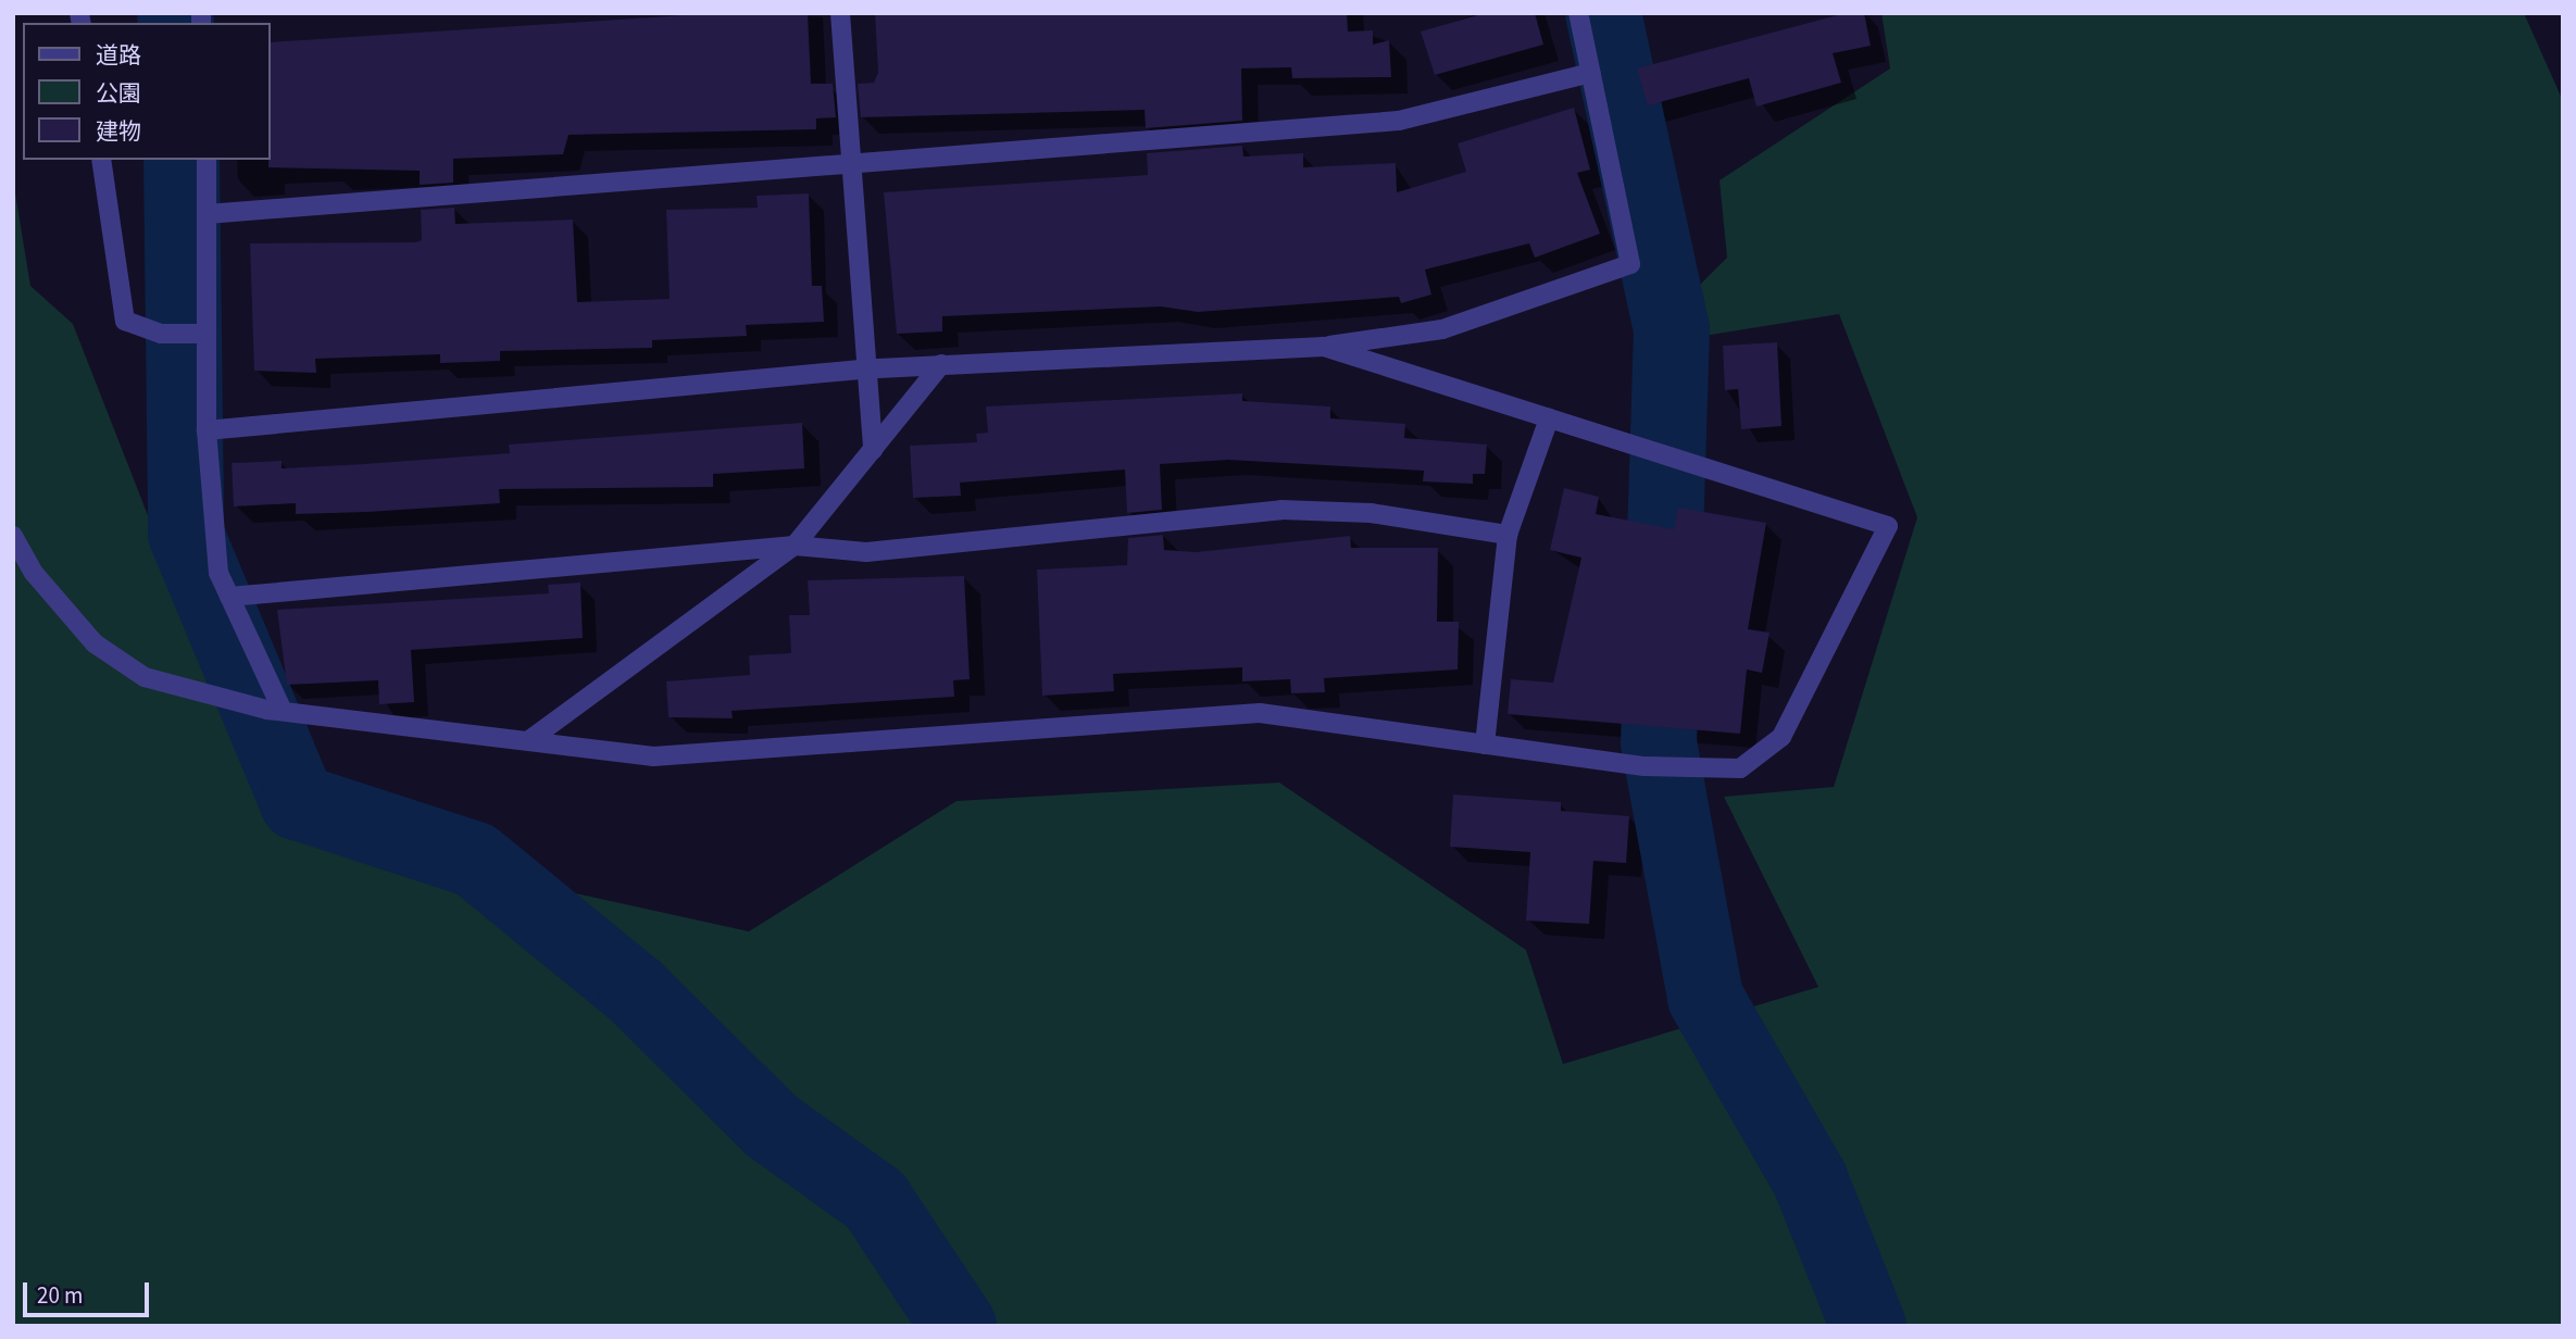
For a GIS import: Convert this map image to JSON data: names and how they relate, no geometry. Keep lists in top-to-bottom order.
{
  "legend": ["道路", "公園", "建物"],
  "scale_bar": "20 m"
}
